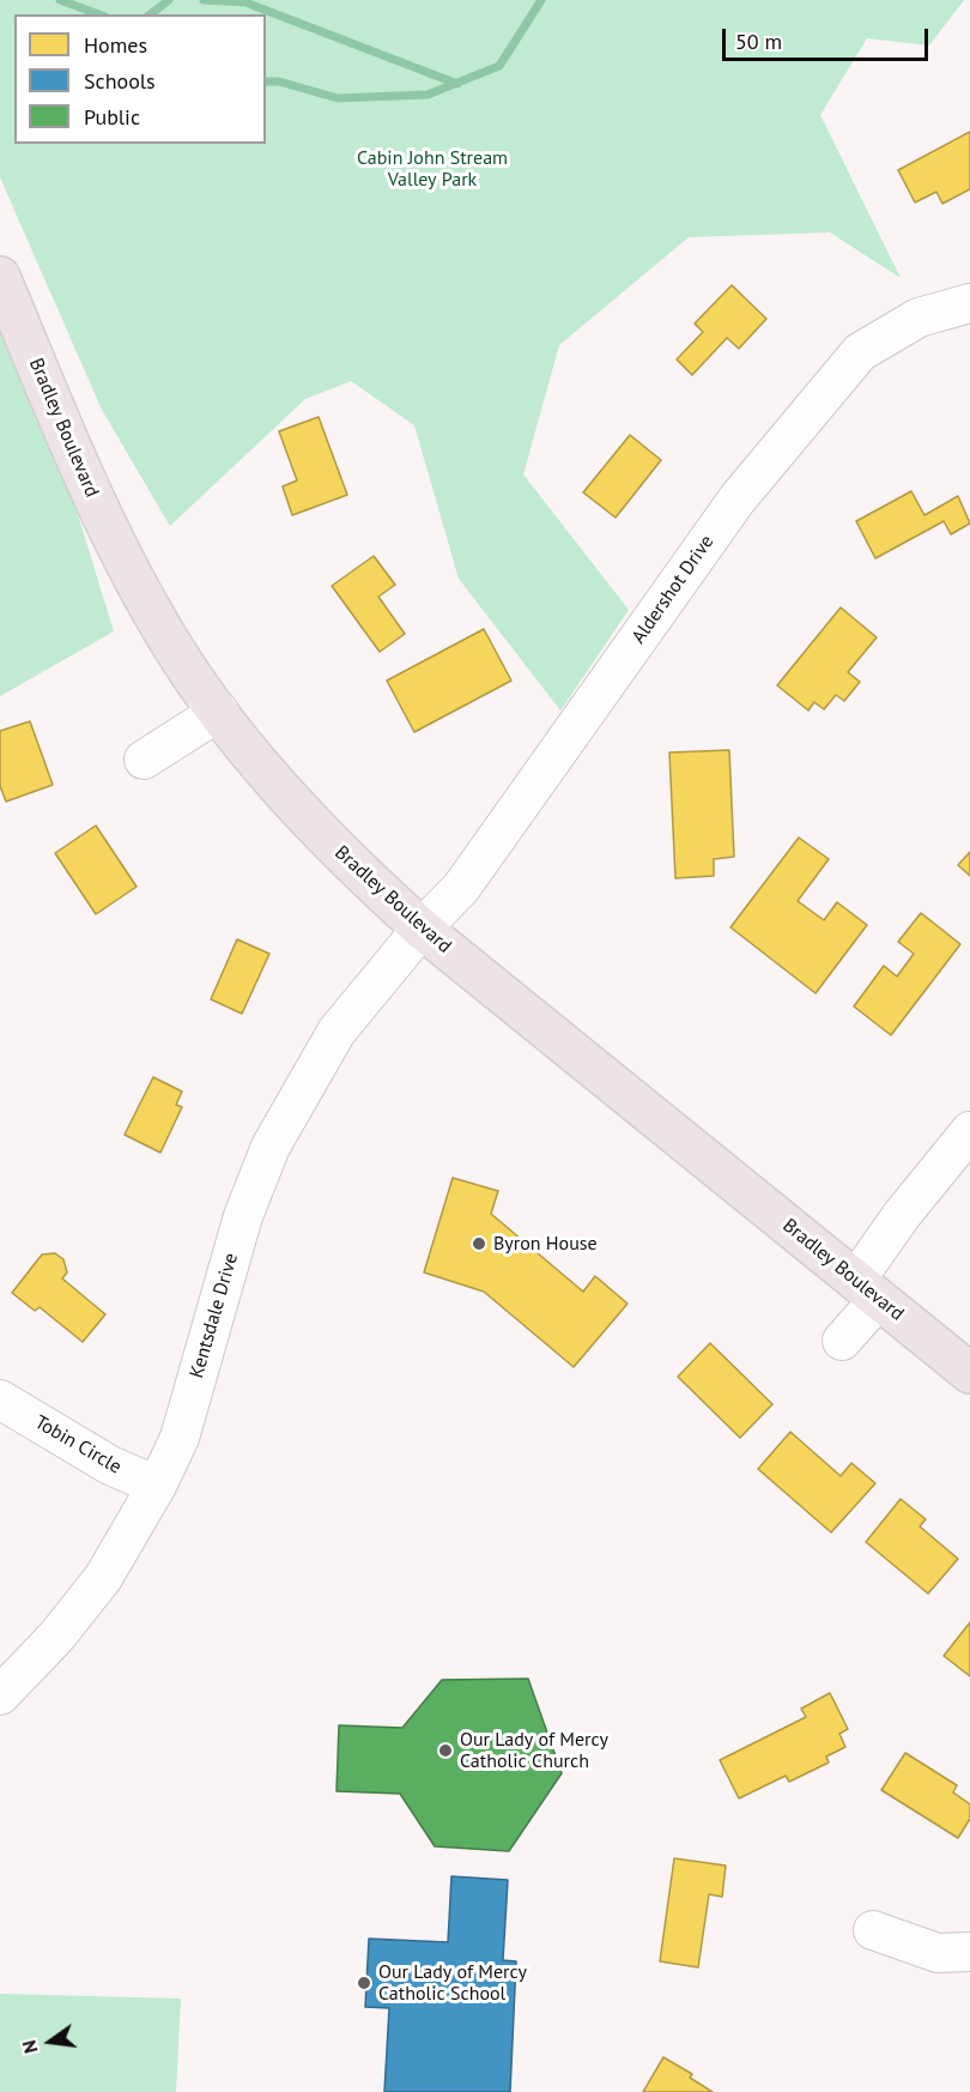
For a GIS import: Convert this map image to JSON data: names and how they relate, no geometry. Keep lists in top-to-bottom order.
{
  "streets": {
    "main road": ["Bradley Boulevard"],
    "street": ["Aldershot Drive", "Kentsdale Drive", "Tobin Circle"]
  },
  "crossings": [
    ["Bradley Boulevard", "Aldershot Drive"],
    ["Bradley Boulevard", "Kentsdale Drive"],
    ["Aldershot Drive", "Kentsdale Drive"],
    ["Kentsdale Drive", "Tobin Circle"]
  ],
  "parks": ["Cabin John Stream Valley Park"],
  "places": ["Byron House", "Our Lady of Mercy Catholic Church", "Our Lady of Mercy Catholic School"],
  "legend": ["Homes", "Schools", "Public"],
  "scale_bar": "50 m",
  "north": "left"
}
